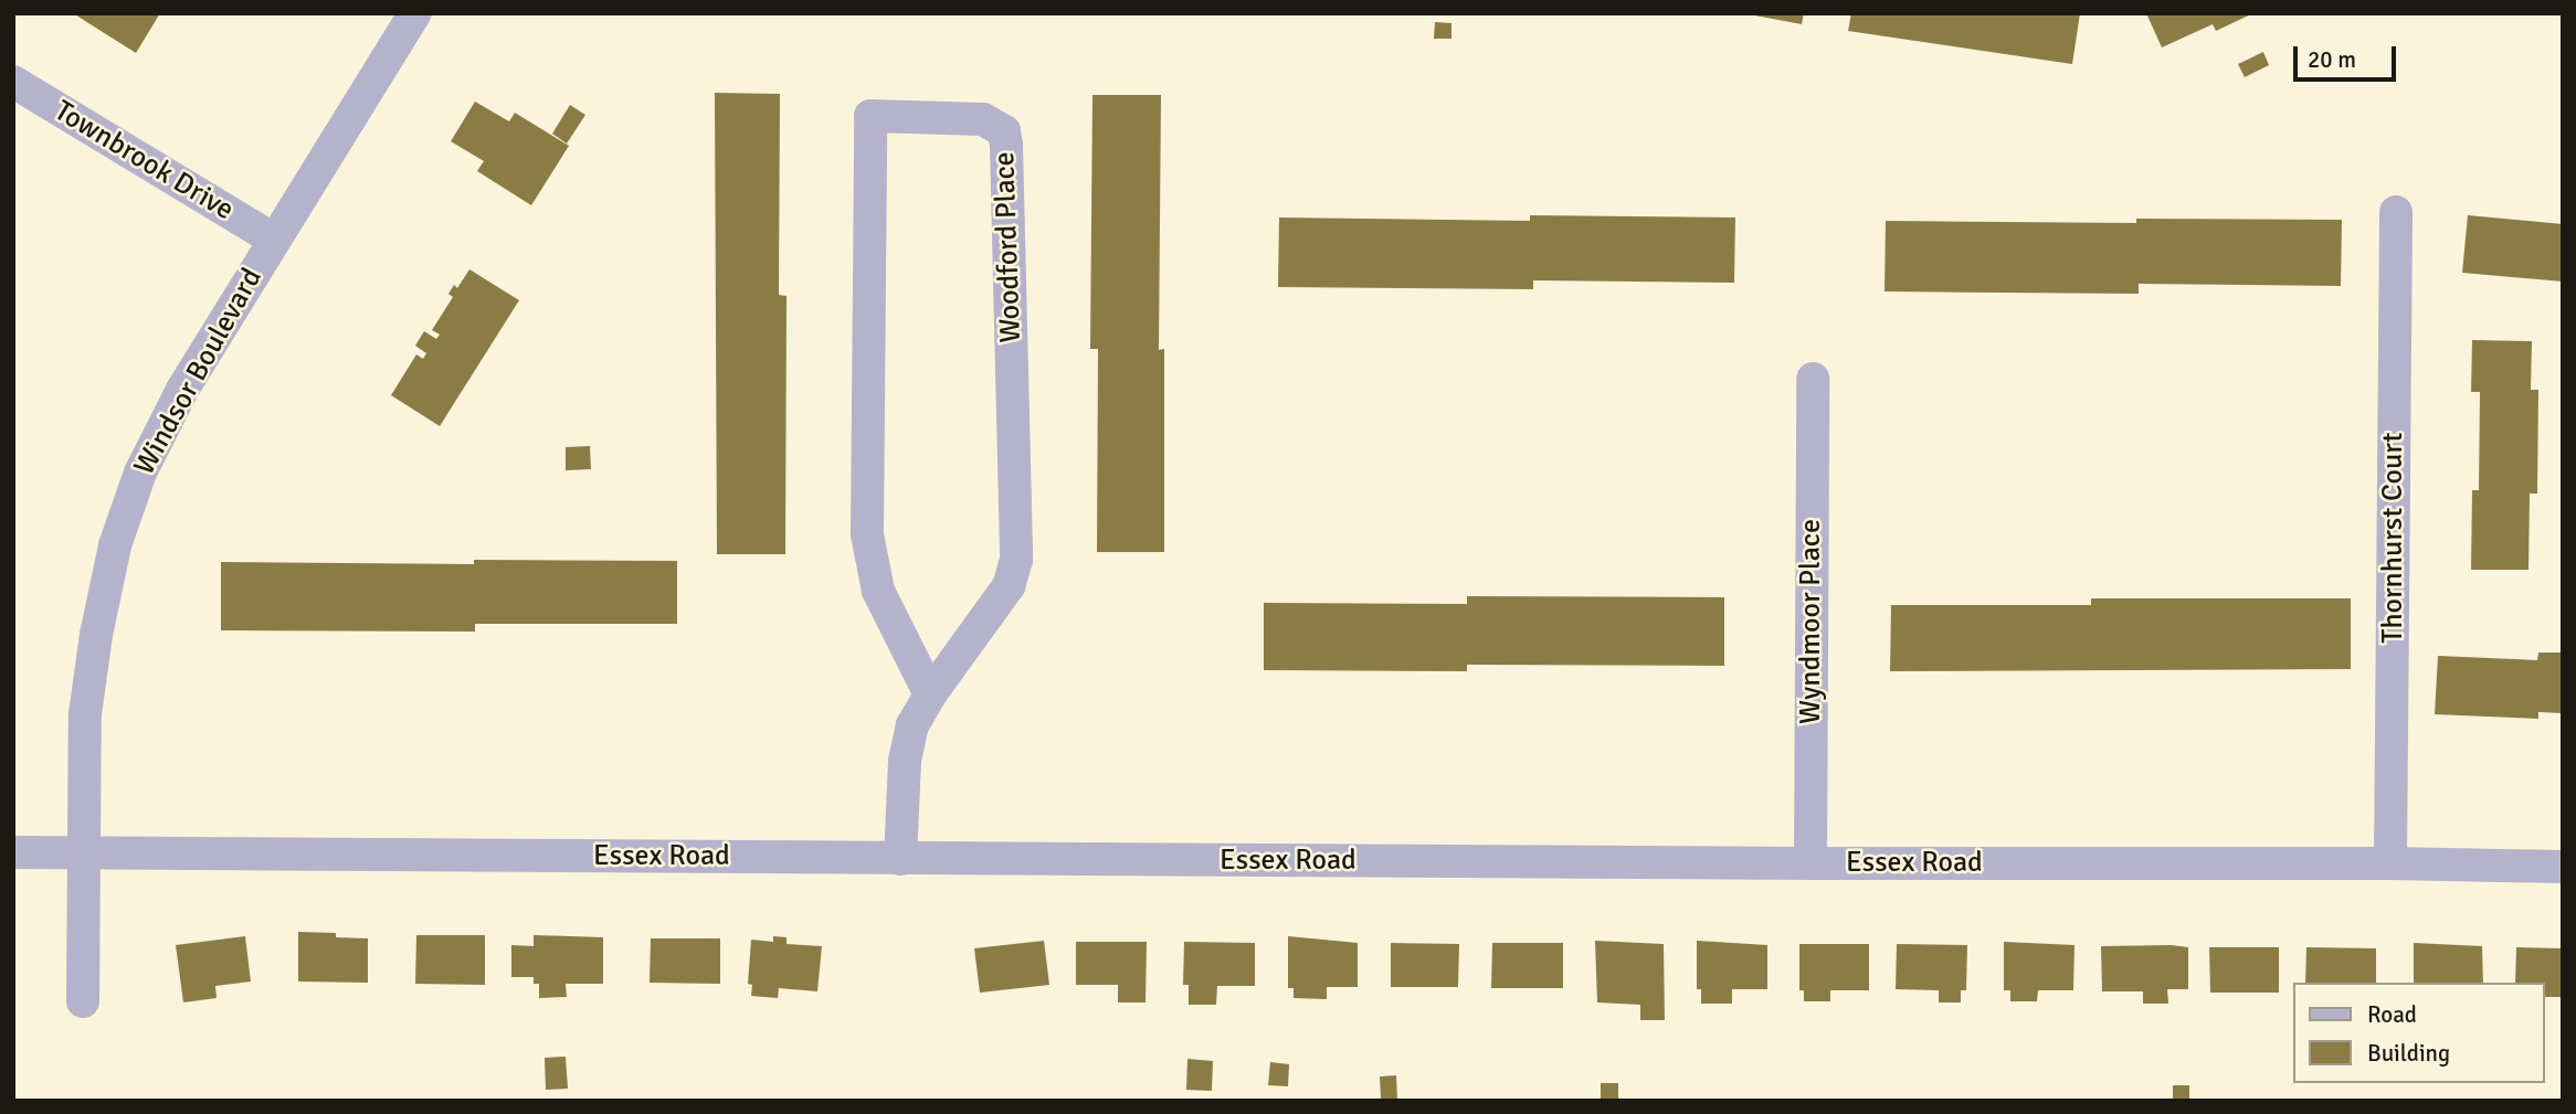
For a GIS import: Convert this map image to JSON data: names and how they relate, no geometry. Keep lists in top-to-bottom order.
{
  "streets": {
    "street": [
      "Townbrook Drive",
      "Woodford Place",
      "Windsor Boulevard",
      "Thornhurst Court",
      "Wyndmoor Place",
      "Essex Road"
    ]
  },
  "crossings": [
    ["Townbrook Drive", "Windsor Boulevard"],
    ["Woodford Place", "Essex Road"],
    ["Windsor Boulevard", "Essex Road"],
    ["Thornhurst Court", "Essex Road"],
    ["Wyndmoor Place", "Essex Road"]
  ],
  "legend": ["Road", "Building"],
  "scale_bar": "20 m"
}
